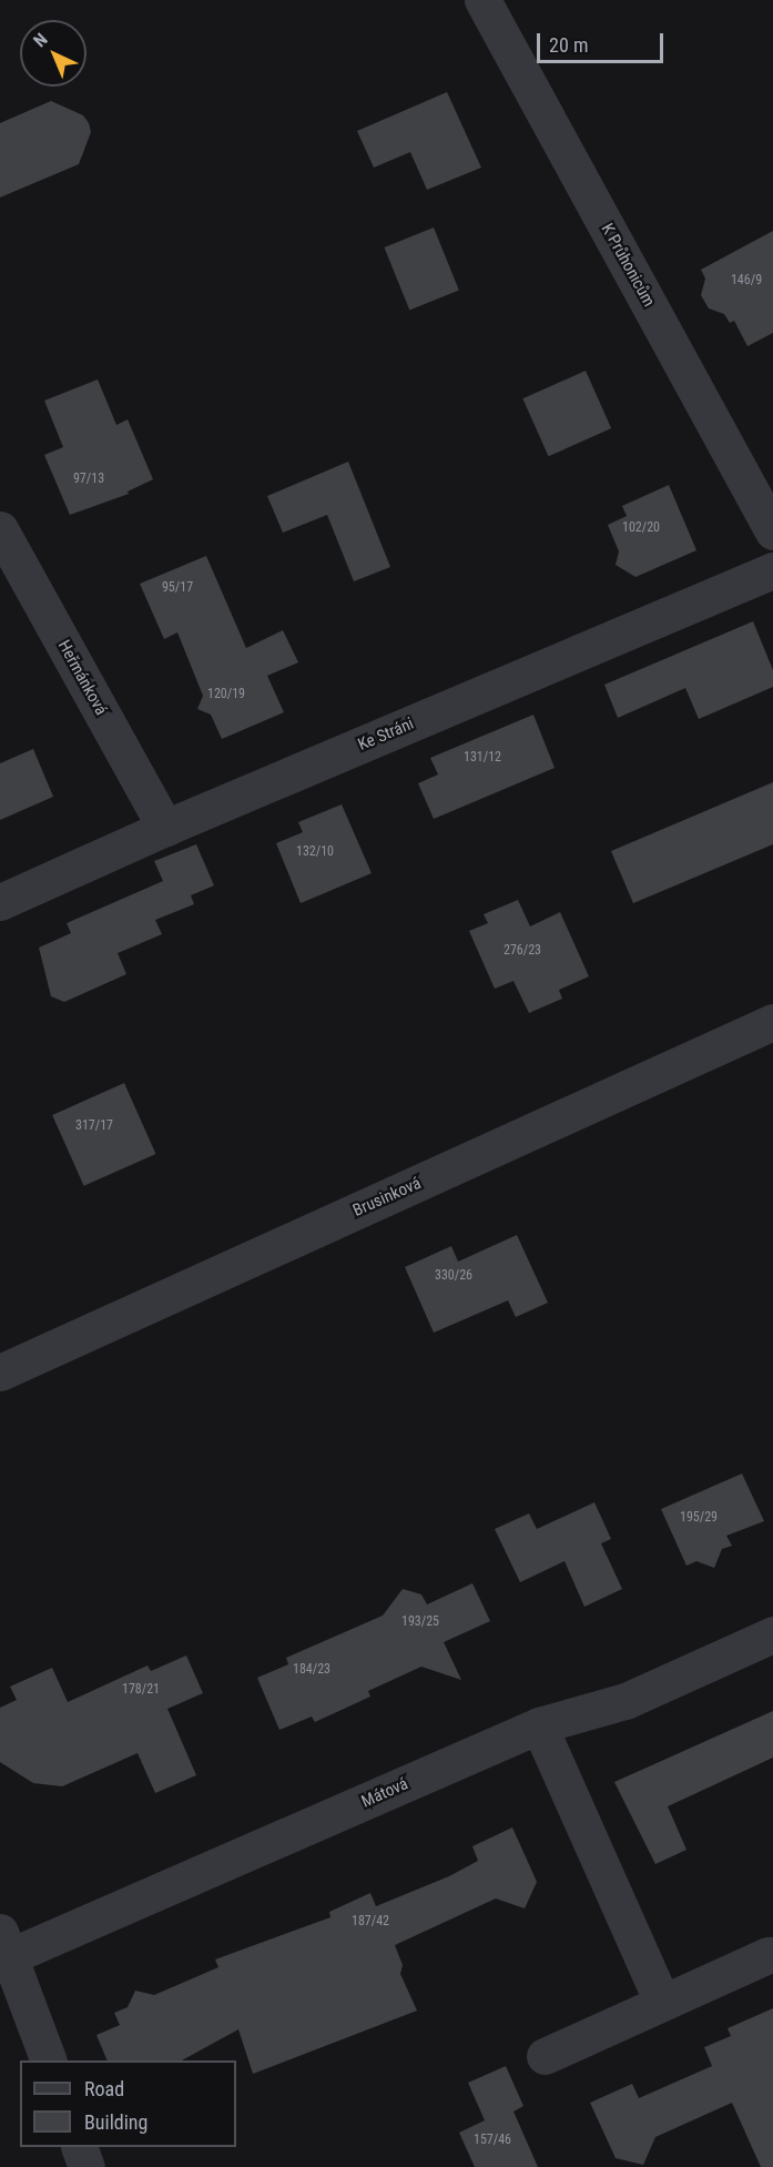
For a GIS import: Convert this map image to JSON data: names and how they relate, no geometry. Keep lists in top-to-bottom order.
{
  "streets": {
    "street": [
      "K Průhonicům",
      "Heřmánková",
      "Ke Stráni",
      "Brusinková",
      "Mátová"
    ]
  },
  "crossings": [
    ["Heřmánková", "Ke Stráni"]
  ],
  "house_numbers": [
    "146/9",
    "97/13",
    "102/20",
    "95/17",
    "120/19",
    "131/12",
    "132/10",
    "276/23",
    "317/17",
    "330/26",
    "195/29",
    "193/25",
    "184/23",
    "178/21",
    "187/42",
    "157/46"
  ],
  "legend": ["Road", "Building"],
  "scale_bar": "20 m",
  "north": "top left"
}
